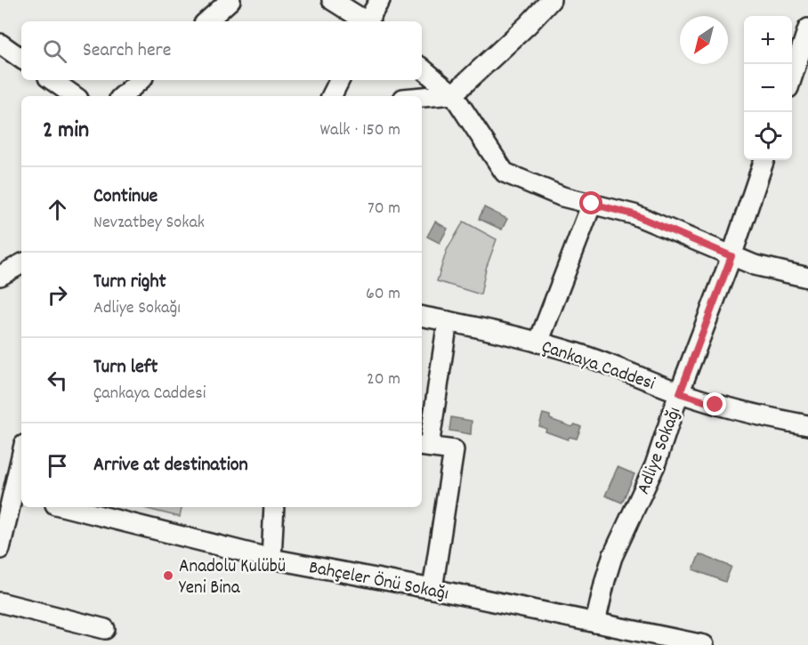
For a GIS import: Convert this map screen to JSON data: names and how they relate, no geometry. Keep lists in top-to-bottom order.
{
  "streets": {
    "street": ["Çankaya Caddesi", "Adliye Sokağı", "Bahçeler Önü Sokağı"]
  },
  "crossings": [
    ["Çankaya Caddesi", "Adliye Sokağı"],
    ["Adliye Sokağı", "Bahçeler Önü Sokağı"]
  ],
  "places": ["Anadolu Kulübü Yeni Bina"],
  "north": "bottom left",
  "page": {
    "map_buttons": ["+", "−"],
    "search": "Search here",
    "heading": ["2 min", "Walk · 150 m"],
    "list": [
      ["Continue", "Nevzatbey Sokak", "70 m"],
      ["Turn right", "Adliye Sokağı", "60 m"],
      ["Turn left", "Çankaya Caddesi", "20 m"],
      "Arrive at destination"
    ]
  }
}
